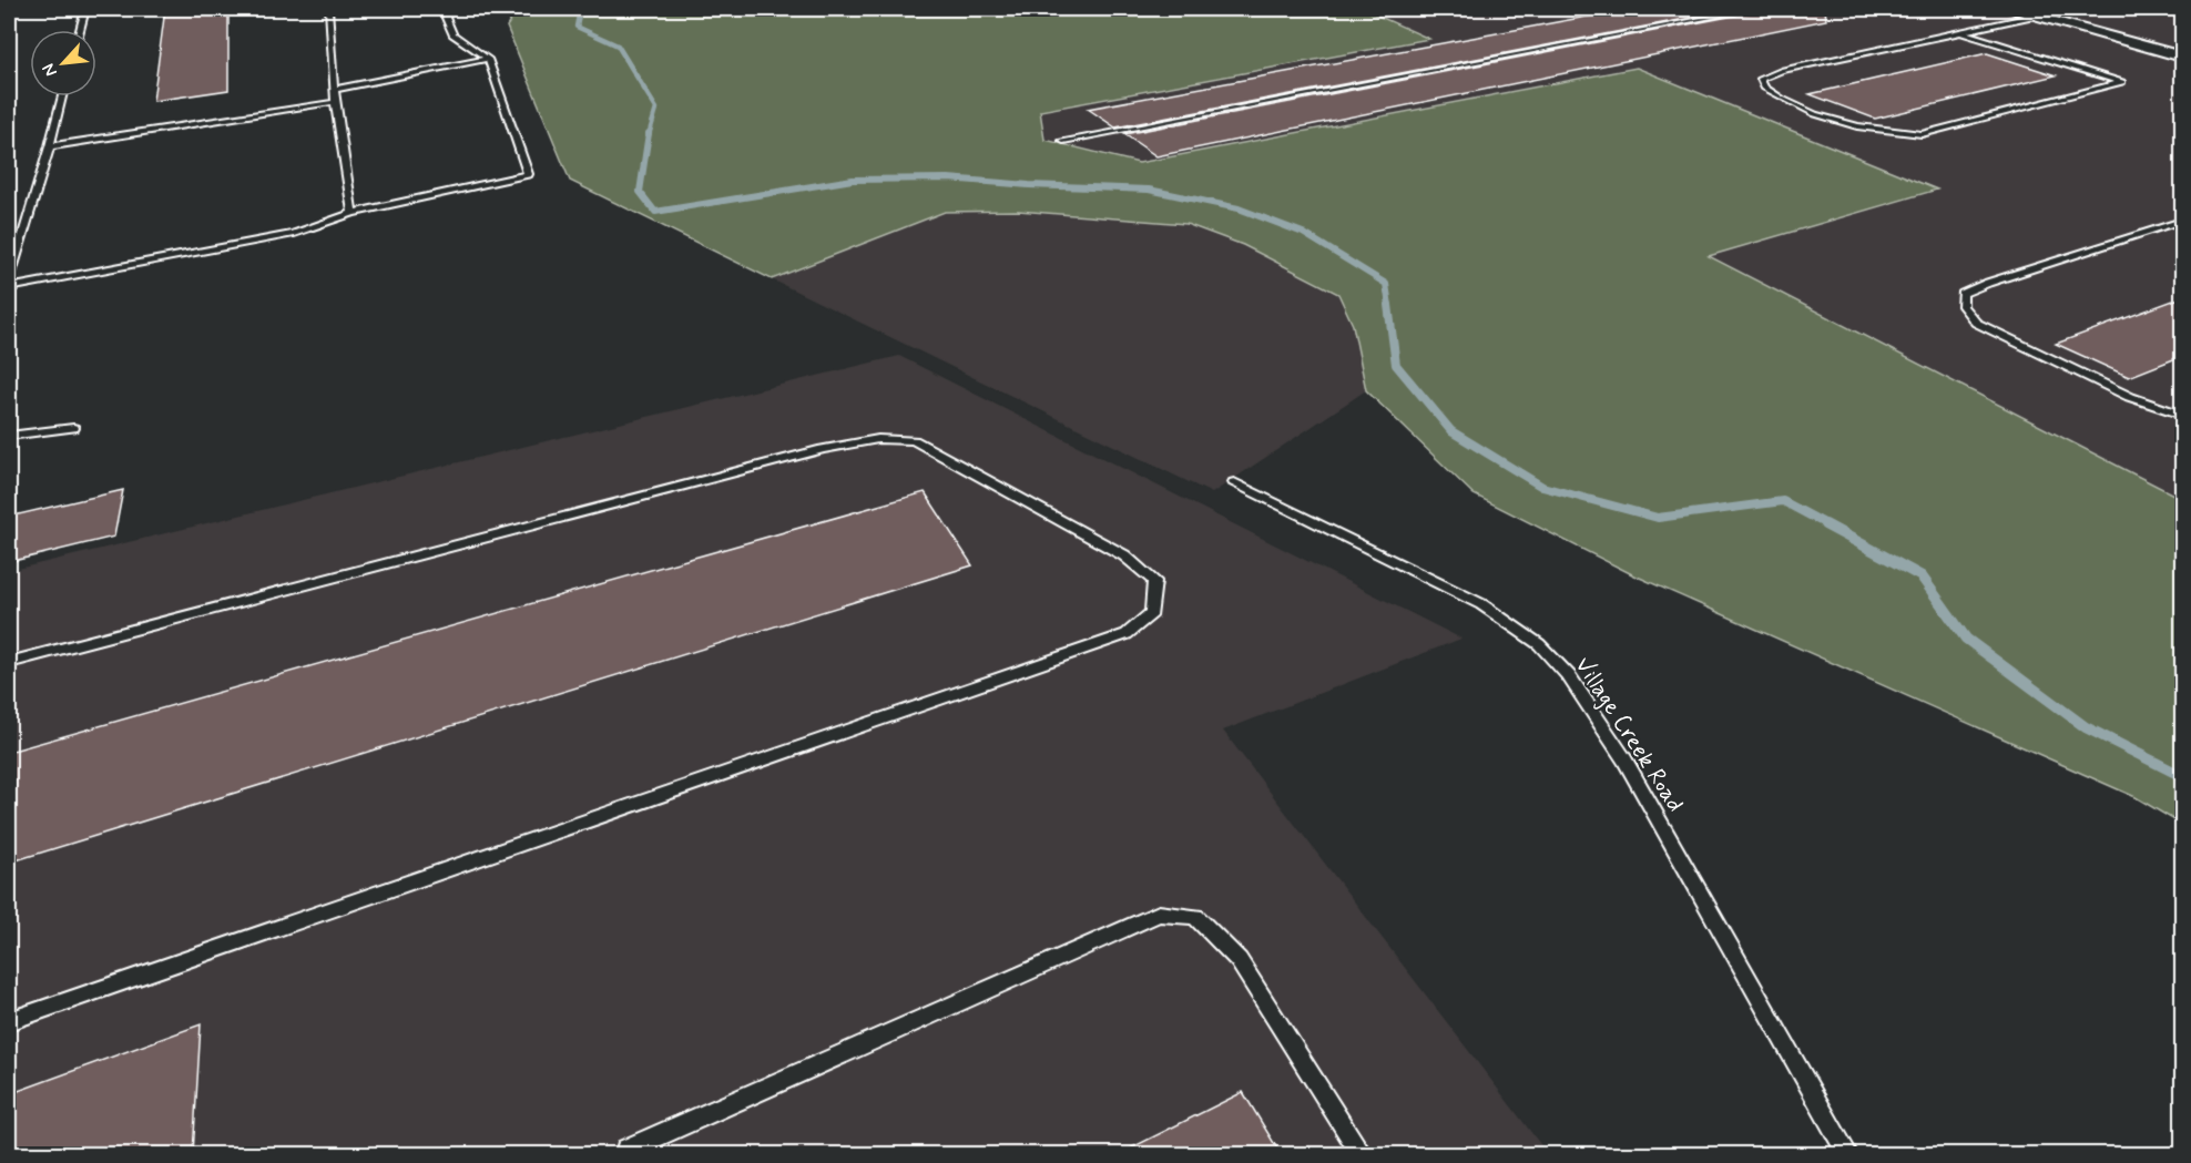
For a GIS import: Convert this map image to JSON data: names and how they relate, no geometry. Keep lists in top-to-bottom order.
{
  "streets": {
    "lane": ["Village Creek Road"]
  },
  "north": "bottom left"
}
